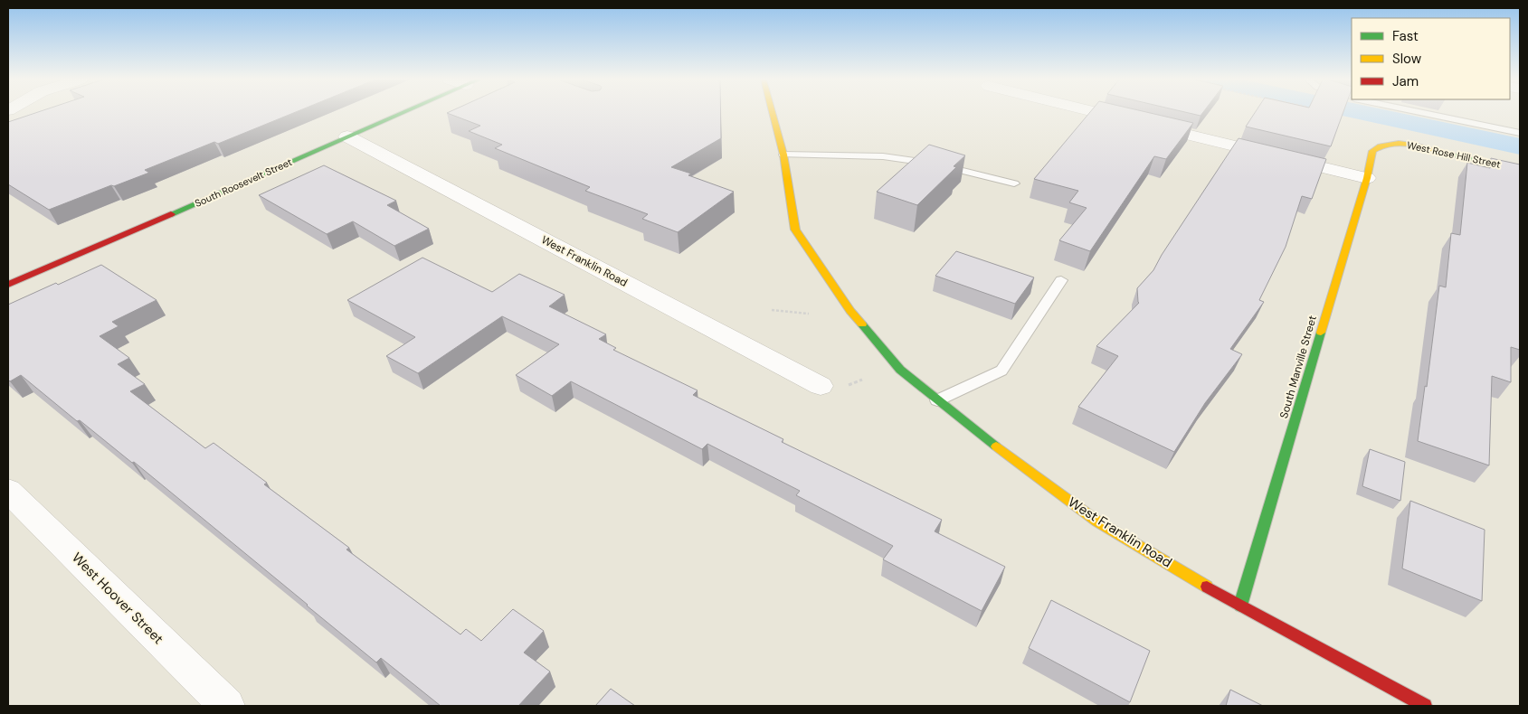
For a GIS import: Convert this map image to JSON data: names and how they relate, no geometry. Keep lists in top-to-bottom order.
{
  "streets": {
    "street": [
      "West Rose Hill Street",
      "South Roosevelt Street",
      "West Franklin Road",
      "South Manville Street",
      "West Hoover Street"
    ]
  },
  "crossings": [
    ["West Rose Hill Street", "South Manville Street"],
    ["South Roosevelt Street", "West Franklin Road"],
    ["West Franklin Road", "South Manville Street"]
  ],
  "legend": ["Fast", "Slow", "Jam"]
}
